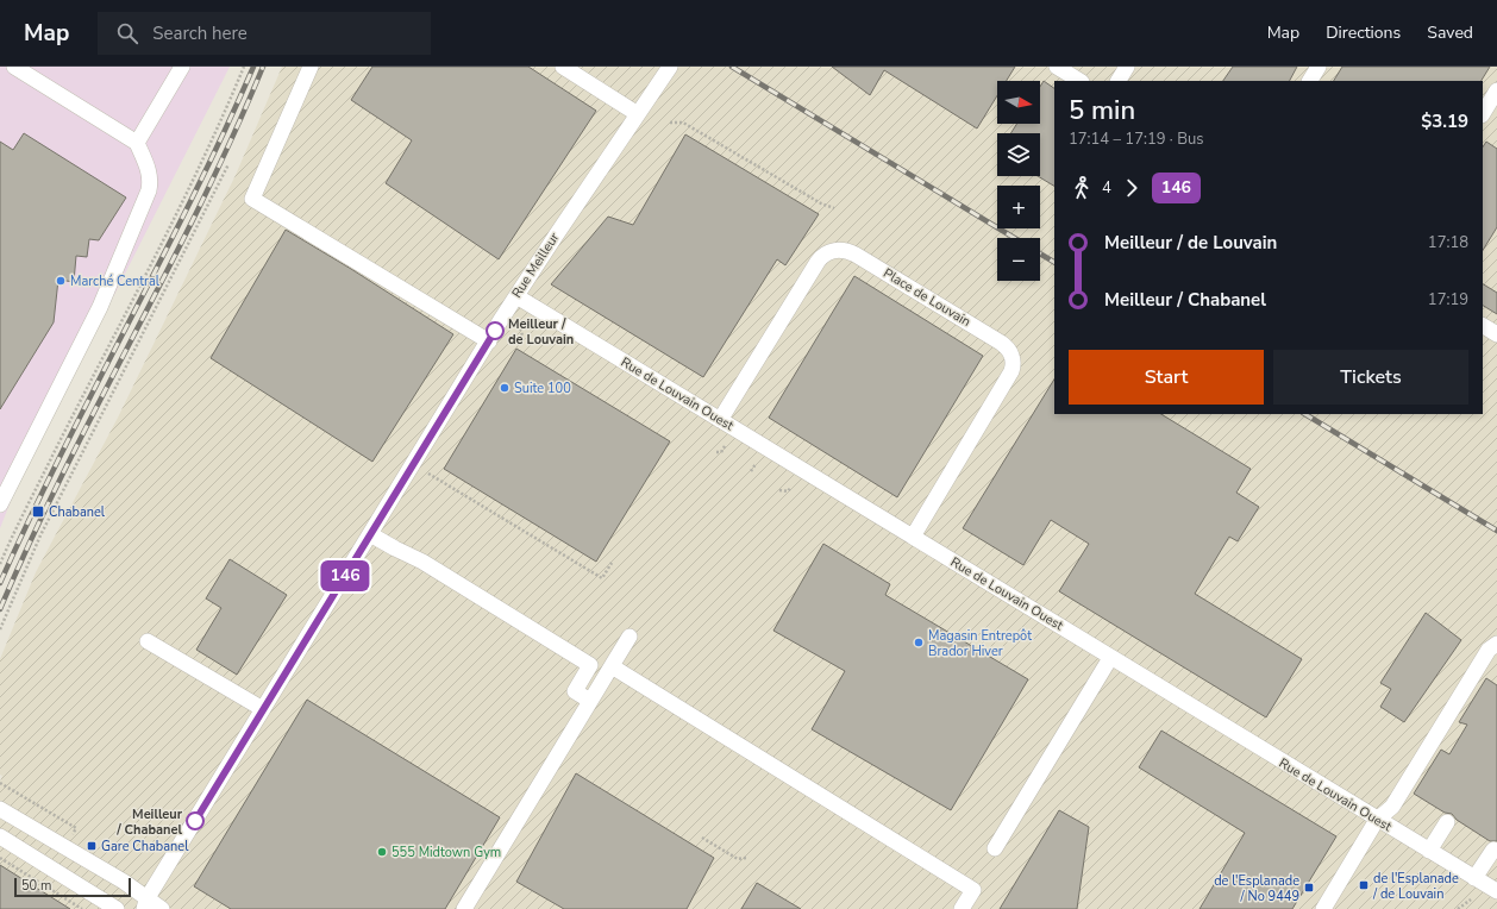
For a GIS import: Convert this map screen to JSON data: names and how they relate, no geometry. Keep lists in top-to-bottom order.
{
  "streets": {
    "street": ["Rue Meilleur", "Place de Louvain", "Rue de Louvain Ouest"]
  },
  "crossings": [
    ["Rue Meilleur", "Rue de Louvain Ouest"],
    ["Place de Louvain", "Rue de Louvain Ouest"]
  ],
  "places": {
    "other": [
      "Marché Central",
      "Meilleur / de Louvain",
      "Suite 100",
      "Magasin Entrepôt Brador Hiver",
      "Meilleur / Chabanel",
      "555 Midtown Gym"
    ],
    "transit": [
      "Chabanel",
      "Gare Chabanel",
      "de l'Esplanade / de Louvain",
      "de l'Esplanade / No 9449"
    ]
  },
  "lines": ["bus line 146"],
  "scale_bar": "50 m",
  "north": "right",
  "page": {
    "header": "Map",
    "search": "Search here",
    "nav": ["Map", "Directions", "Saved"],
    "on_map": "146",
    "map_buttons": ["+", "−"],
    "heading": ["5 min", "17:14 – 17:19 · Bus", "$3.19"],
    "legs": ["4", "146"],
    "list": [
      {
        "name": "Meilleur / de Louvain",
        "value": "17:18"
      },
      {
        "name": "Meilleur / Chabanel",
        "value": "17:19"
      }
    ],
    "buttons": ["Start", "Tickets"],
    "scale": "50 m"
  }
}
